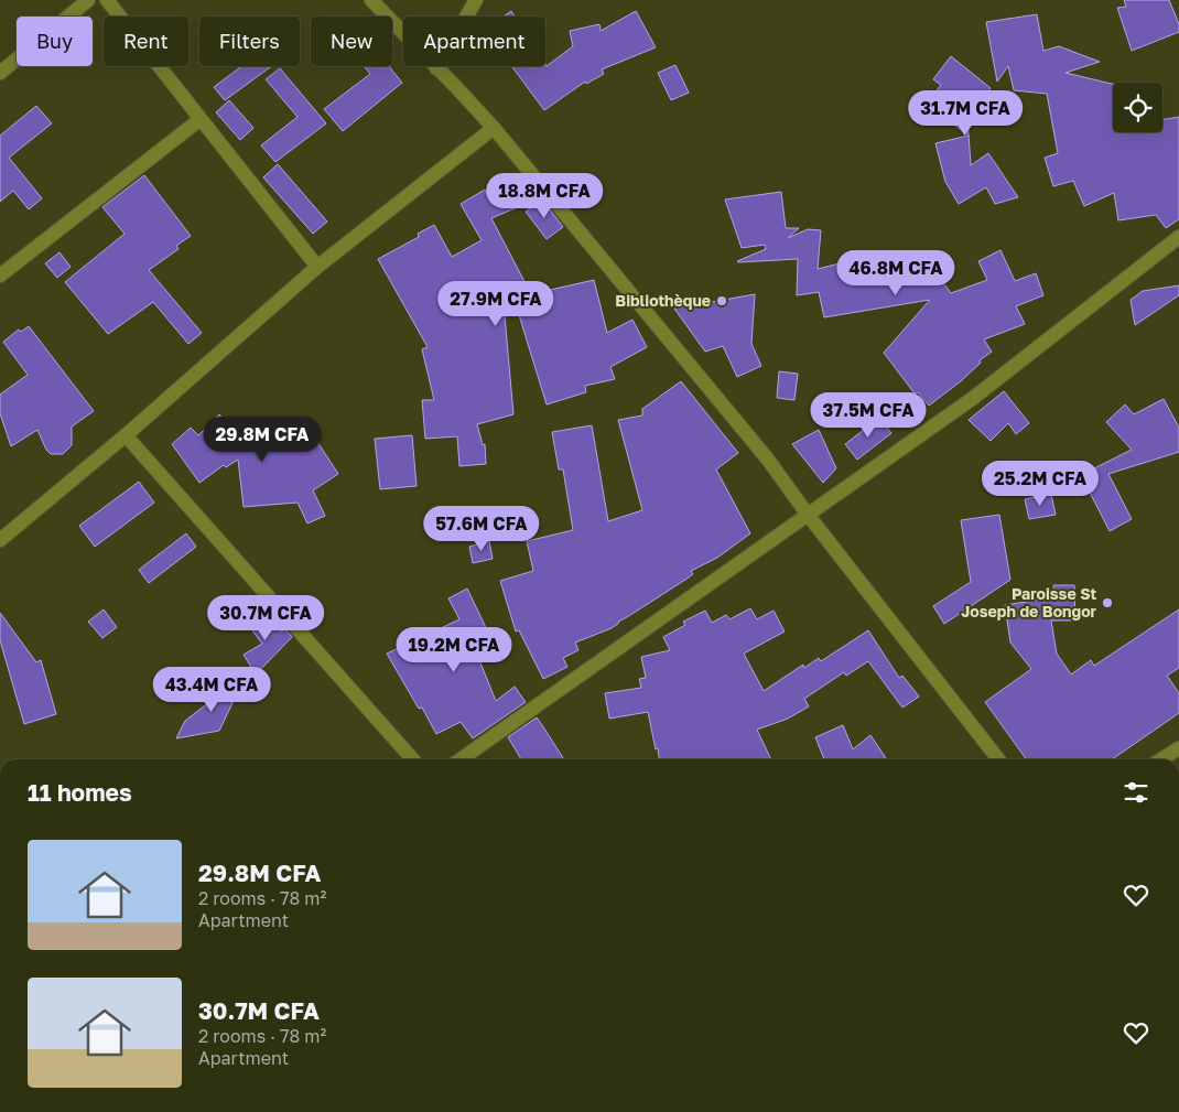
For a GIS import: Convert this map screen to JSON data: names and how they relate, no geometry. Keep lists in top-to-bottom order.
{
  "places": ["Bibliothèque", "Paroisse St Joseph de Bongor"],
  "page": {
    "chip": [
      "Buy",
      "Rent",
      "Filters",
      "New",
      "Apartment"
    ],
    "price": [
      "31.7M CFA",
      "18.8M CFA",
      "46.8M CFA",
      "27.9M CFA",
      "37.5M CFA",
      "29.8M CFA",
      "25.2M CFA",
      "57.6M CFA",
      "30.7M CFA",
      "19.2M CFA",
      "43.4M CFA"
    ],
    "heading": "11 homes",
    "list": [
      {
        "name": "29.8M CFA",
        "note": "2 rooms · 78 m² · Apartment"
      },
      {
        "name": "30.7M CFA",
        "note": "2 rooms · 78 m² · Apartment"
      }
    ]
  }
}
